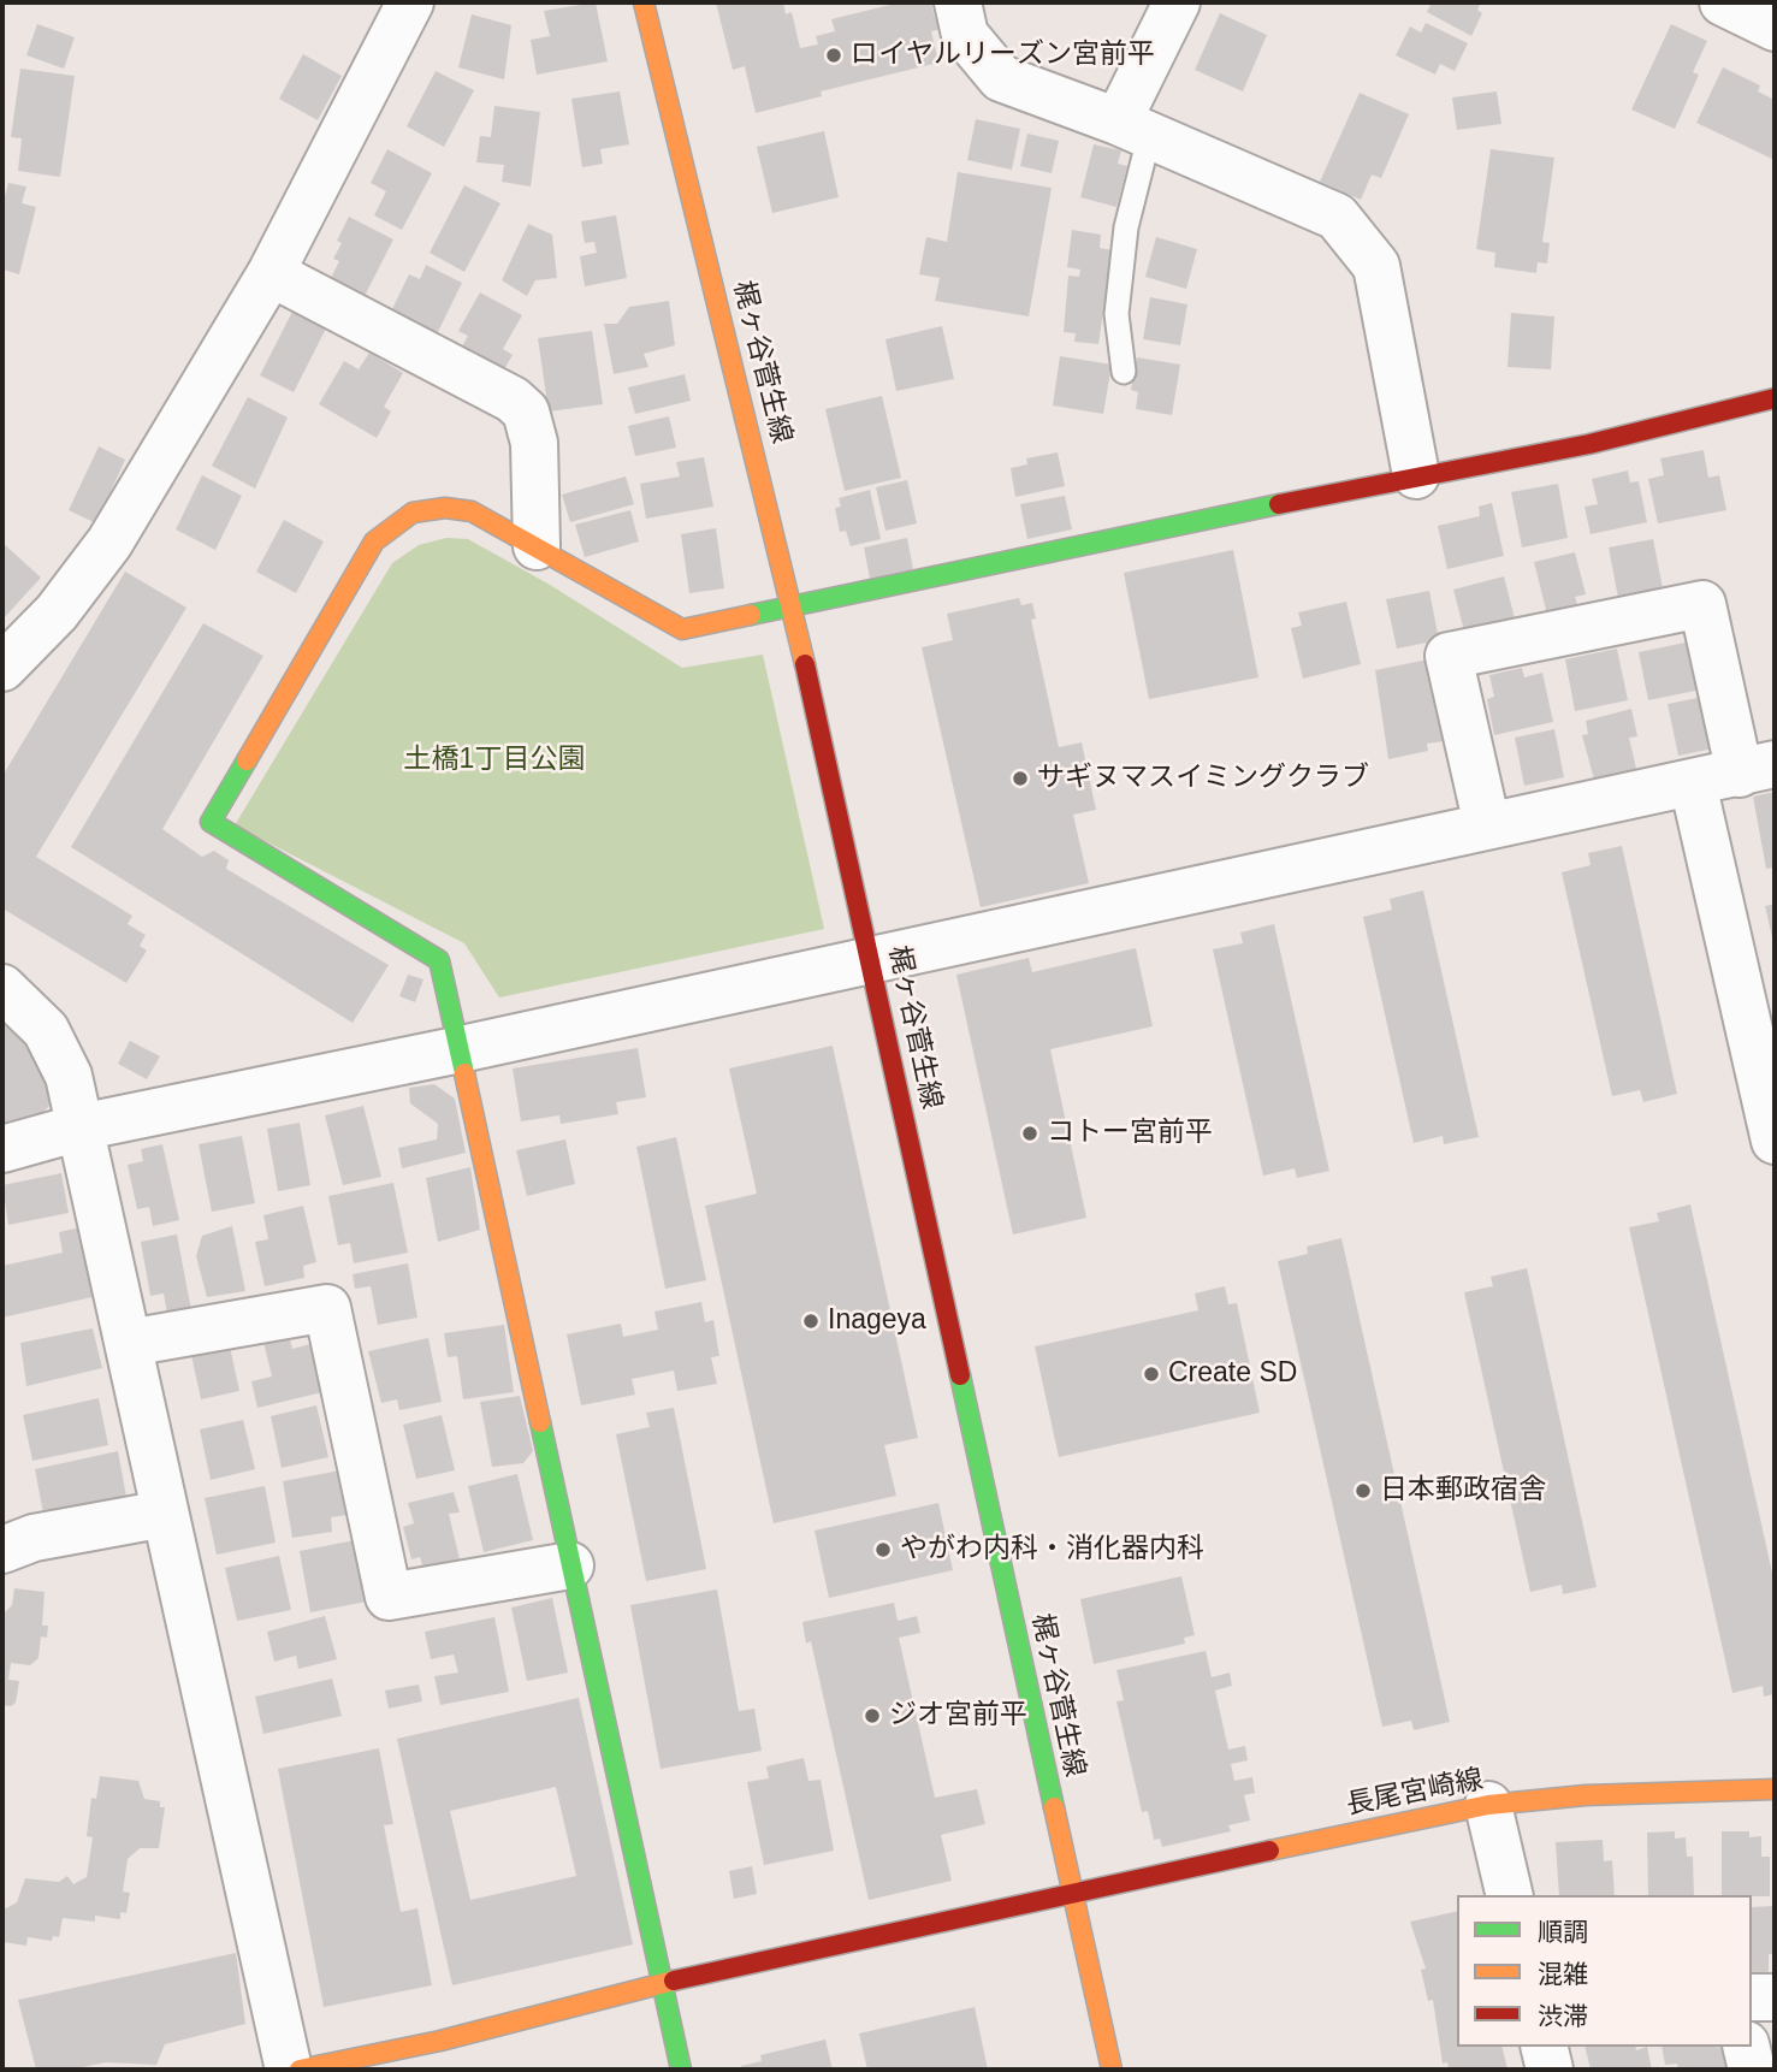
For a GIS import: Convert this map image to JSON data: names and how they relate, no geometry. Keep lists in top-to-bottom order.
{
  "streets": {
    "street": ["梶ヶ谷菅生線", "長尾宮崎線"]
  },
  "crossings": [
    ["梶ヶ谷菅生線", "長尾宮崎線"]
  ],
  "parks": ["土橋1丁目公園"],
  "places": [
    "ロイヤルリーズン宮前平",
    "サギヌマスイミングクラブ",
    "コトー宮前平",
    "Inageya",
    "Create SD",
    "日本郵政宿舎",
    "やがわ内科・消化器内科",
    "ジオ宮前平"
  ],
  "legend": ["順調", "混雑", "渋滞"]
}
